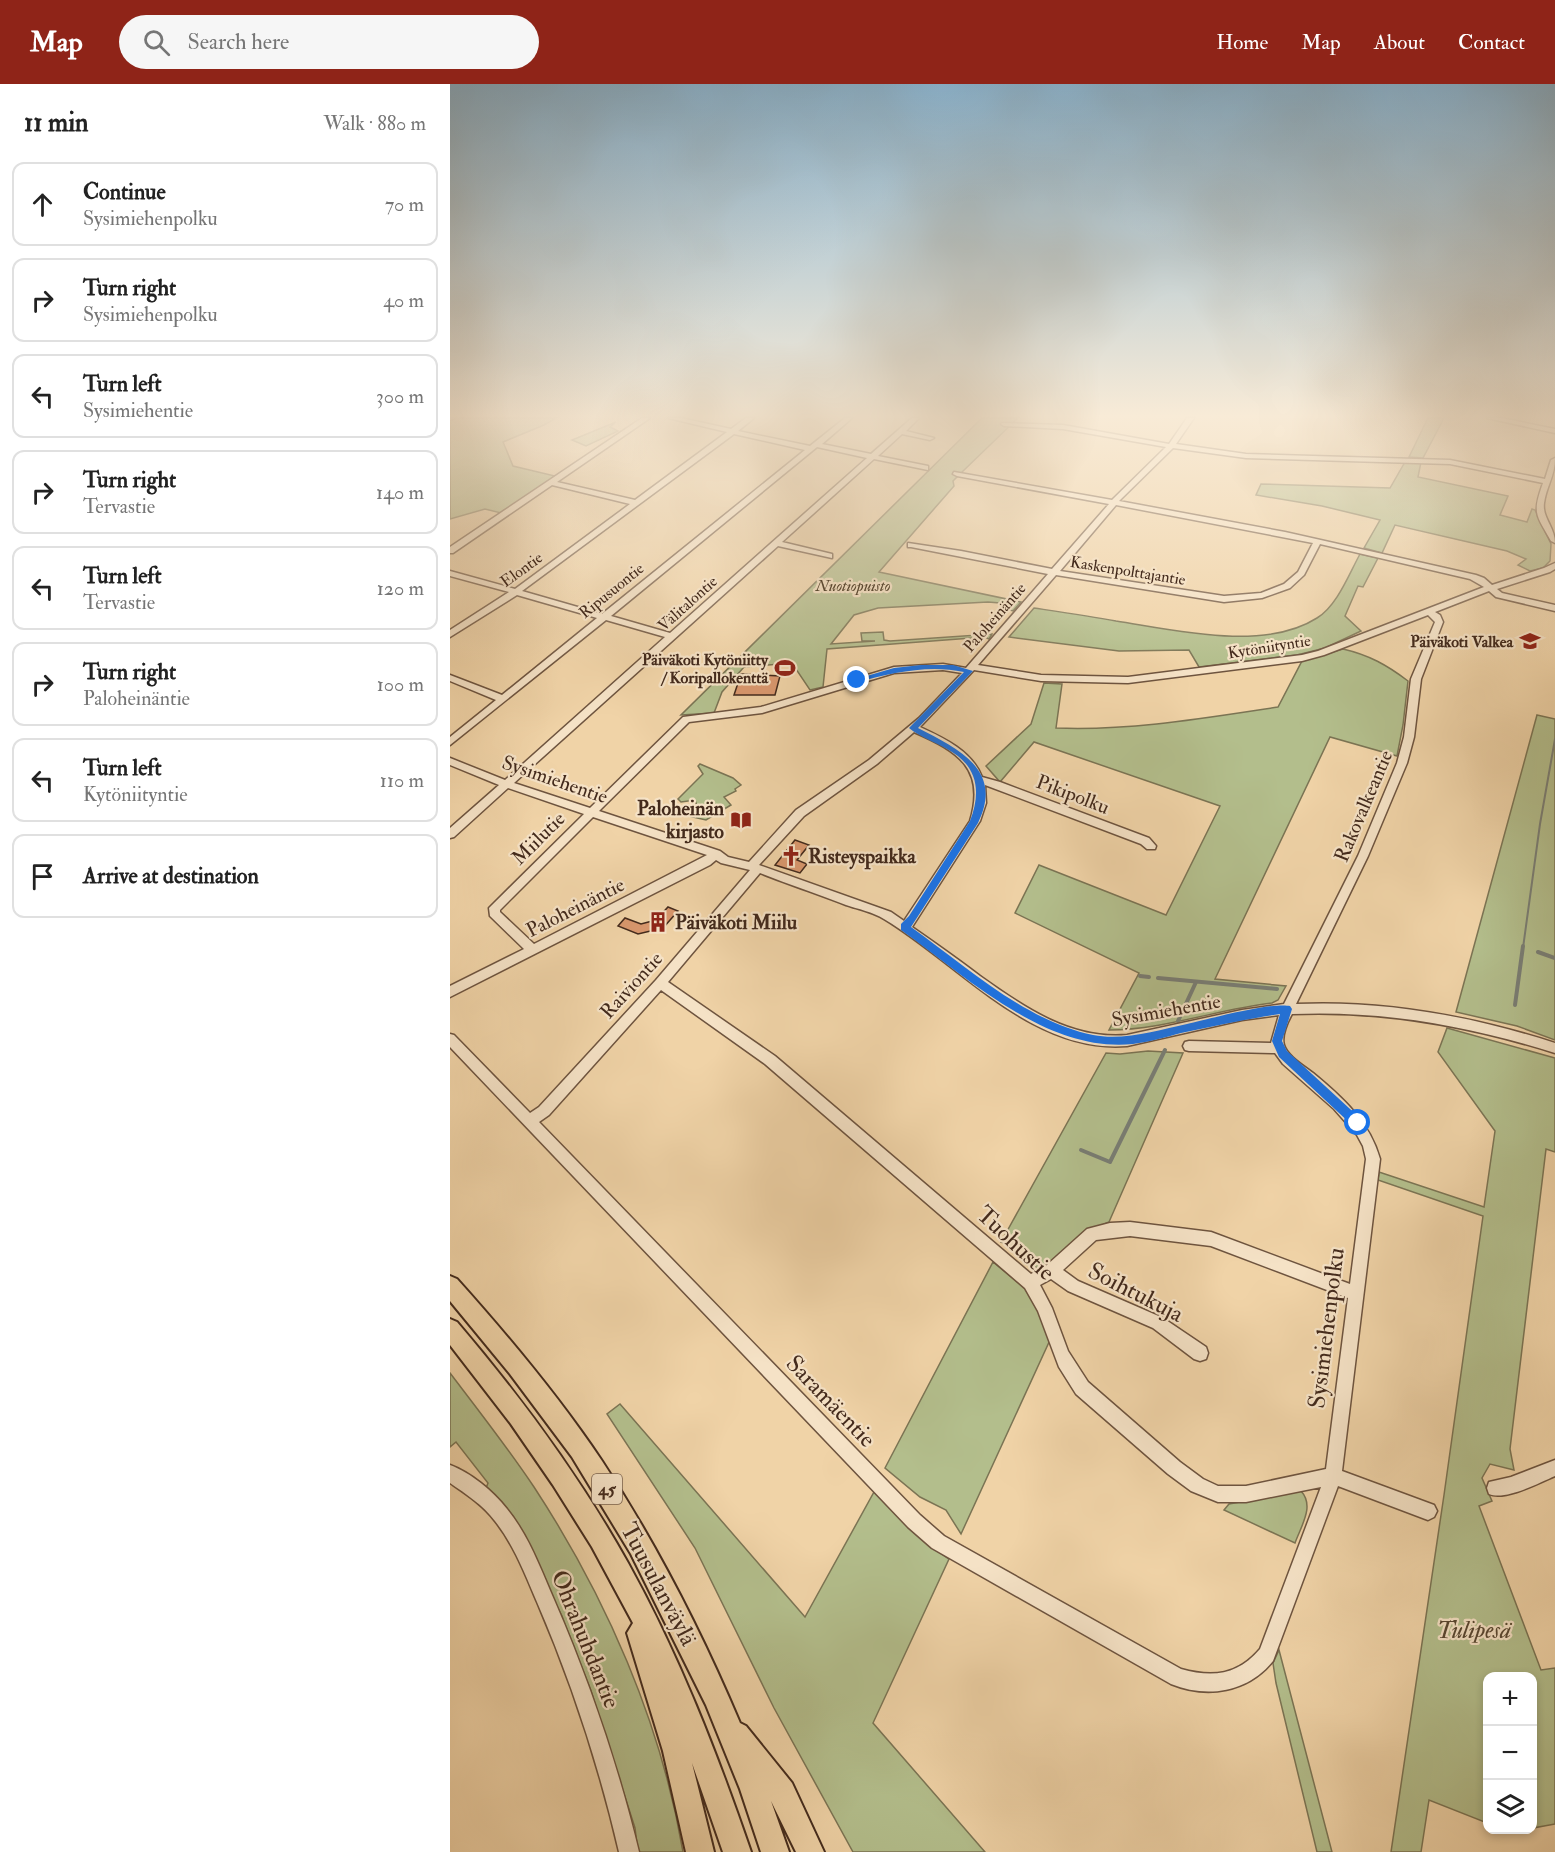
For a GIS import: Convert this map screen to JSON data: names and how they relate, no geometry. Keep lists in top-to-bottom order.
{
  "streets": {
    "highway": ["45", "Tuusulanväylä"],
    "street": [
      "Elontie",
      "Kaskenpolttajantie",
      "Ripusuontie",
      "Välitalontie",
      "Paloheinäntie",
      "Kytöniityntie",
      "Sysimiehentie",
      "Pikipolku",
      "Rakovalkeantie",
      "Miilutie",
      "Raiviontie",
      "Tuohustie",
      "Soihtukuja",
      "Sysimiehenpolku",
      "Saramäentie",
      "Ohrahuhdantie"
    ]
  },
  "crossings": [
    ["Kaskenpolttajantie", "Paloheinäntie"],
    ["Välitalontie", "Sysimiehentie"],
    ["Paloheinäntie", "Kytöniityntie"],
    ["Paloheinäntie", "Sysimiehentie"],
    ["Paloheinäntie", "Miilutie"],
    ["Paloheinäntie", "Raiviontie"],
    ["Kytöniityntie", "Rakovalkeantie"],
    ["Kytöniityntie", "Miilutie"],
    ["Sysimiehentie", "Rakovalkeantie"],
    ["Sysimiehentie", "Miilutie"],
    ["Sysimiehentie", "Raiviontie"],
    ["Raiviontie", "Tuohustie"],
    ["Raiviontie", "Saramäentie"],
    ["Tuohustie", "Sysimiehenpolku"],
    ["Sysimiehenpolku", "Saramäentie"]
  ],
  "parks": ["Nuotiopuisto", "Tulipesä"],
  "places": {
    "school or university": ["Päiväkoti Valkea"],
    "sports": ["Päiväkoti Kytöniitty / Koripallokenttä"],
    "library": ["Paloheinän kirjasto"],
    "church": ["Risteyspaikka"],
    "building": ["Päiväkoti Miilu"]
  },
  "page": {
    "header": "Map",
    "search": "Search here",
    "nav": [
      "Home",
      "Map",
      "About",
      "Contact"
    ],
    "heading": ["11 min", "Walk · 880 m"],
    "list": [
      ["Continue", "Sysimiehenpolku", "70 m"],
      ["Turn right", "Sysimiehenpolku", "40 m"],
      ["Turn left", "Sysimiehentie", "300 m"],
      ["Turn right", "Tervastie", "140 m"],
      ["Turn left", "Tervastie", "120 m"],
      ["Turn right", "Paloheinäntie", "100 m"],
      ["Turn left", "Kytöniityntie", "110 m"],
      "Arrive at destination"
    ],
    "map_buttons": ["+", "−"]
  }
}
